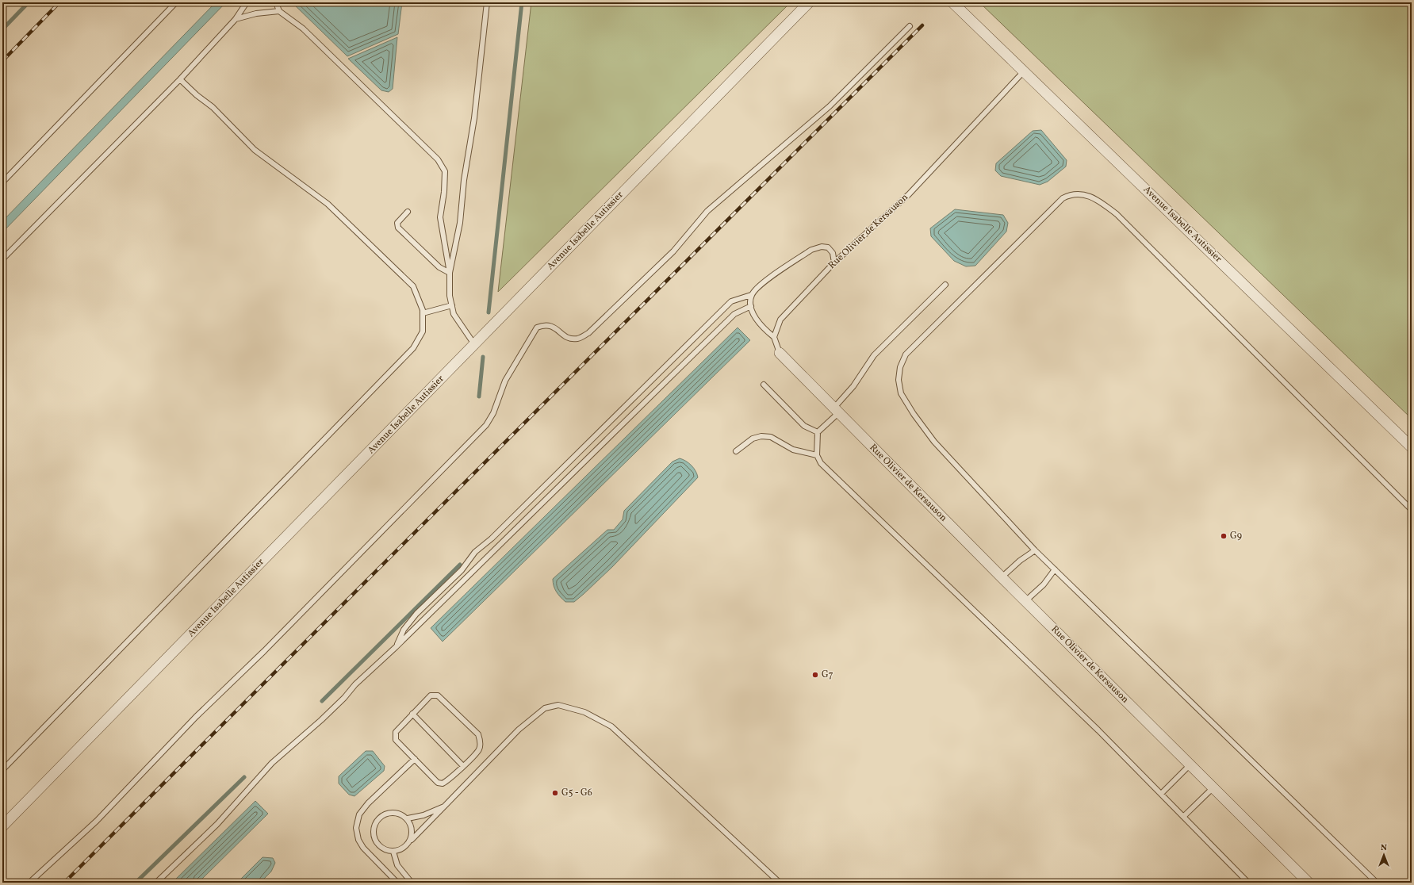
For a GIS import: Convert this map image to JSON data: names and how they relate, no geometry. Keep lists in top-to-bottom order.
{
  "streets": {
    "street": ["Avenue Isabelle Autissier", "Rue Olivier de Kersauson"]
  },
  "crossings": [
    ["Avenue Isabelle Autissier", "Rue Olivier de Kersauson"]
  ],
  "places": ["G9", "G7", "G5 - G6"],
  "north": "top"
}
